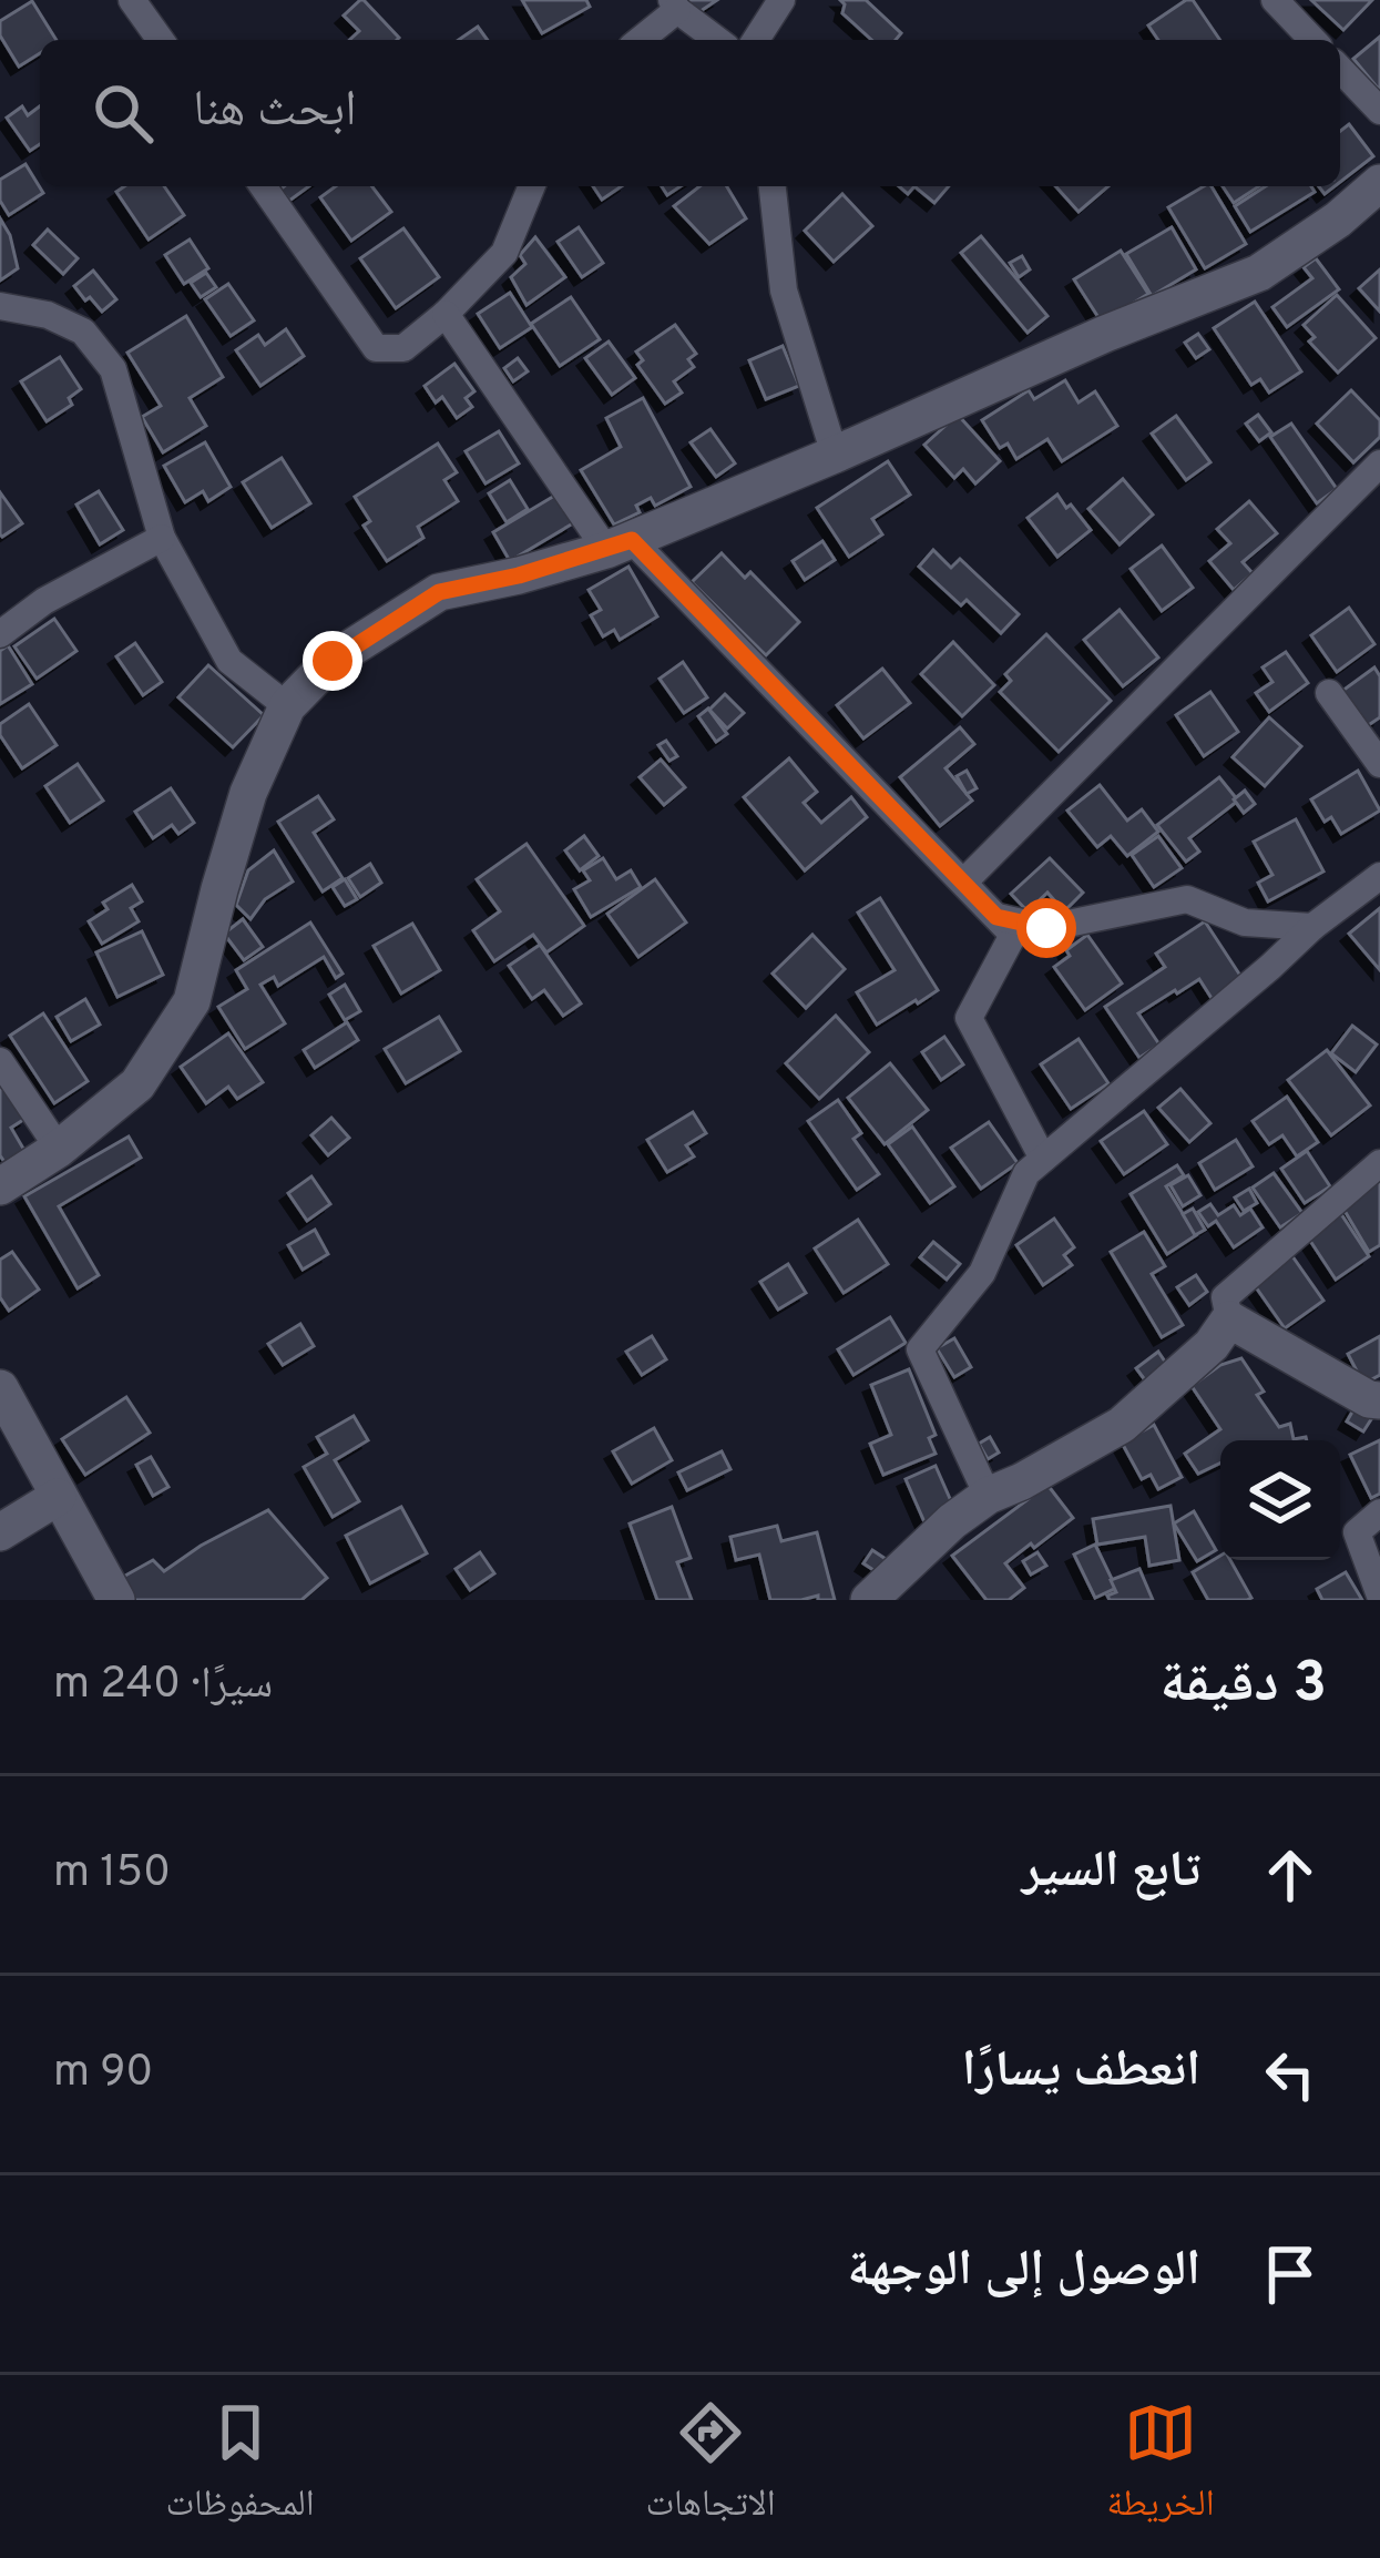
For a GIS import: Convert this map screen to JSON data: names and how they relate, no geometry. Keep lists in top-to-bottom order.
{
  "page": {
    "search": "ابحث هنا",
    "heading": ["3 دقيقة", "سيرًا · 240 m"],
    "list": [
      ["تابع السير", "150 m"],
      ["انعطف يسارًا", "90 m"],
      "الوصول إلى الوجهة"
    ],
    "nav": ["الخريطة", "الاتجاهات", "المحفوظات"]
  }
}
